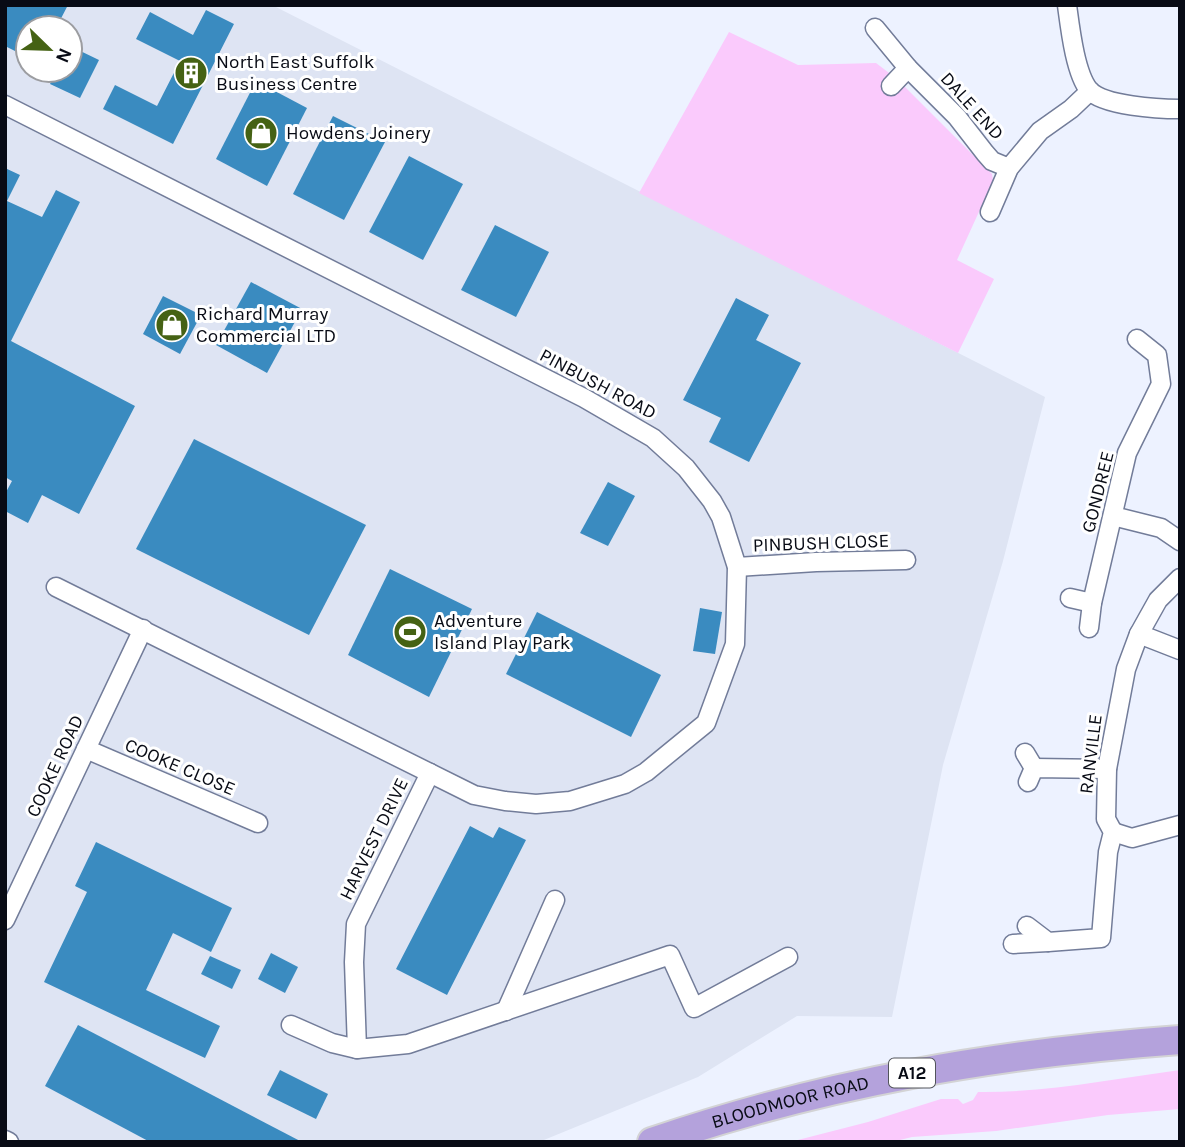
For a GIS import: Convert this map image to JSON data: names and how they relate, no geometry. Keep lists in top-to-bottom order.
{
  "streets": {
    "highway": ["A12", "BLOODMOOR ROAD"],
    "street": [
      "DALE END",
      "PINBUSH ROAD",
      "GONDREE",
      "PINBUSH CLOSE",
      "RANVILLE",
      "COOKE ROAD",
      "COOKE CLOSE",
      "HARVEST DRIVE"
    ]
  },
  "crossings": [
    ["PINBUSH ROAD", "PINBUSH CLOSE"],
    ["PINBUSH ROAD", "COOKE ROAD"],
    ["PINBUSH ROAD", "HARVEST DRIVE"],
    ["COOKE ROAD", "COOKE CLOSE"]
  ],
  "places": {
    "building": ["North East Suffolk Business Centre"],
    "shop": ["Howdens Joinery", "Richard Murray Commercial LTD"],
    "sports": ["Adventure Island Play Park"]
  },
  "north": "bottom right"
}
